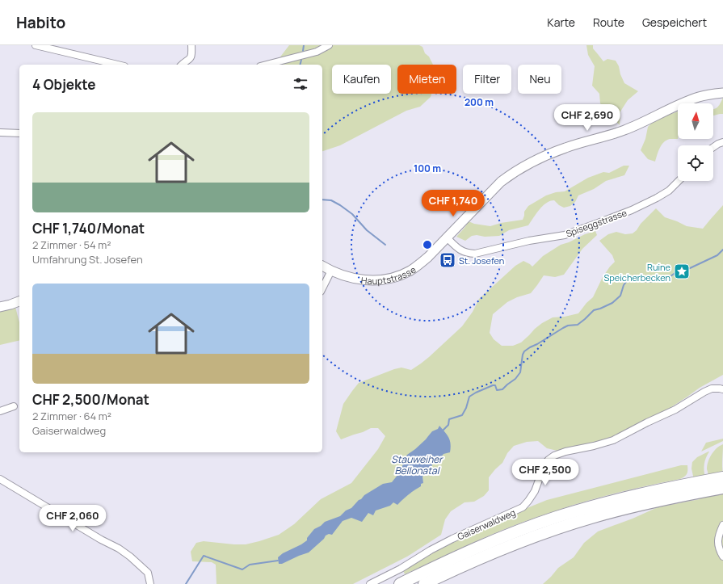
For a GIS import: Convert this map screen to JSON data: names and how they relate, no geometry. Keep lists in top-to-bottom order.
{
  "streets": {
    "street": ["Spiseggstrasse", "Hauptstrasse", "Gaiserwaldweg"]
  },
  "crossings": [
    ["Spiseggstrasse", "Hauptstrasse"]
  ],
  "water": ["Stauweiher Bellonatal"],
  "places": {
    "bus stop": ["St. Josefen"],
    "place": ["Ruine Speicherbecken"]
  },
  "north": "top",
  "page": {
    "header": "Habito",
    "nav": ["Karte", "Route", "Gespeichert"],
    "chip": [
      "Kaufen",
      "Mieten",
      "Filter",
      "Neu"
    ],
    "heading": "4 Objekte",
    "list": [
      {
        "name": "CHF 1,740/Monat",
        "note": "2 Zimmer · 54 m² · Umfahrung St. Josefen"
      },
      {
        "name": "CHF 2,500/Monat",
        "note": "2 Zimmer · 64 m² · Gaiserwaldweg"
      }
    ],
    "price": [
      "CHF 2,690",
      "CHF 1,740",
      "CHF 2,500",
      "CHF 2,060"
    ]
  },
  "rings": ["200 m", "100 m"]
}
